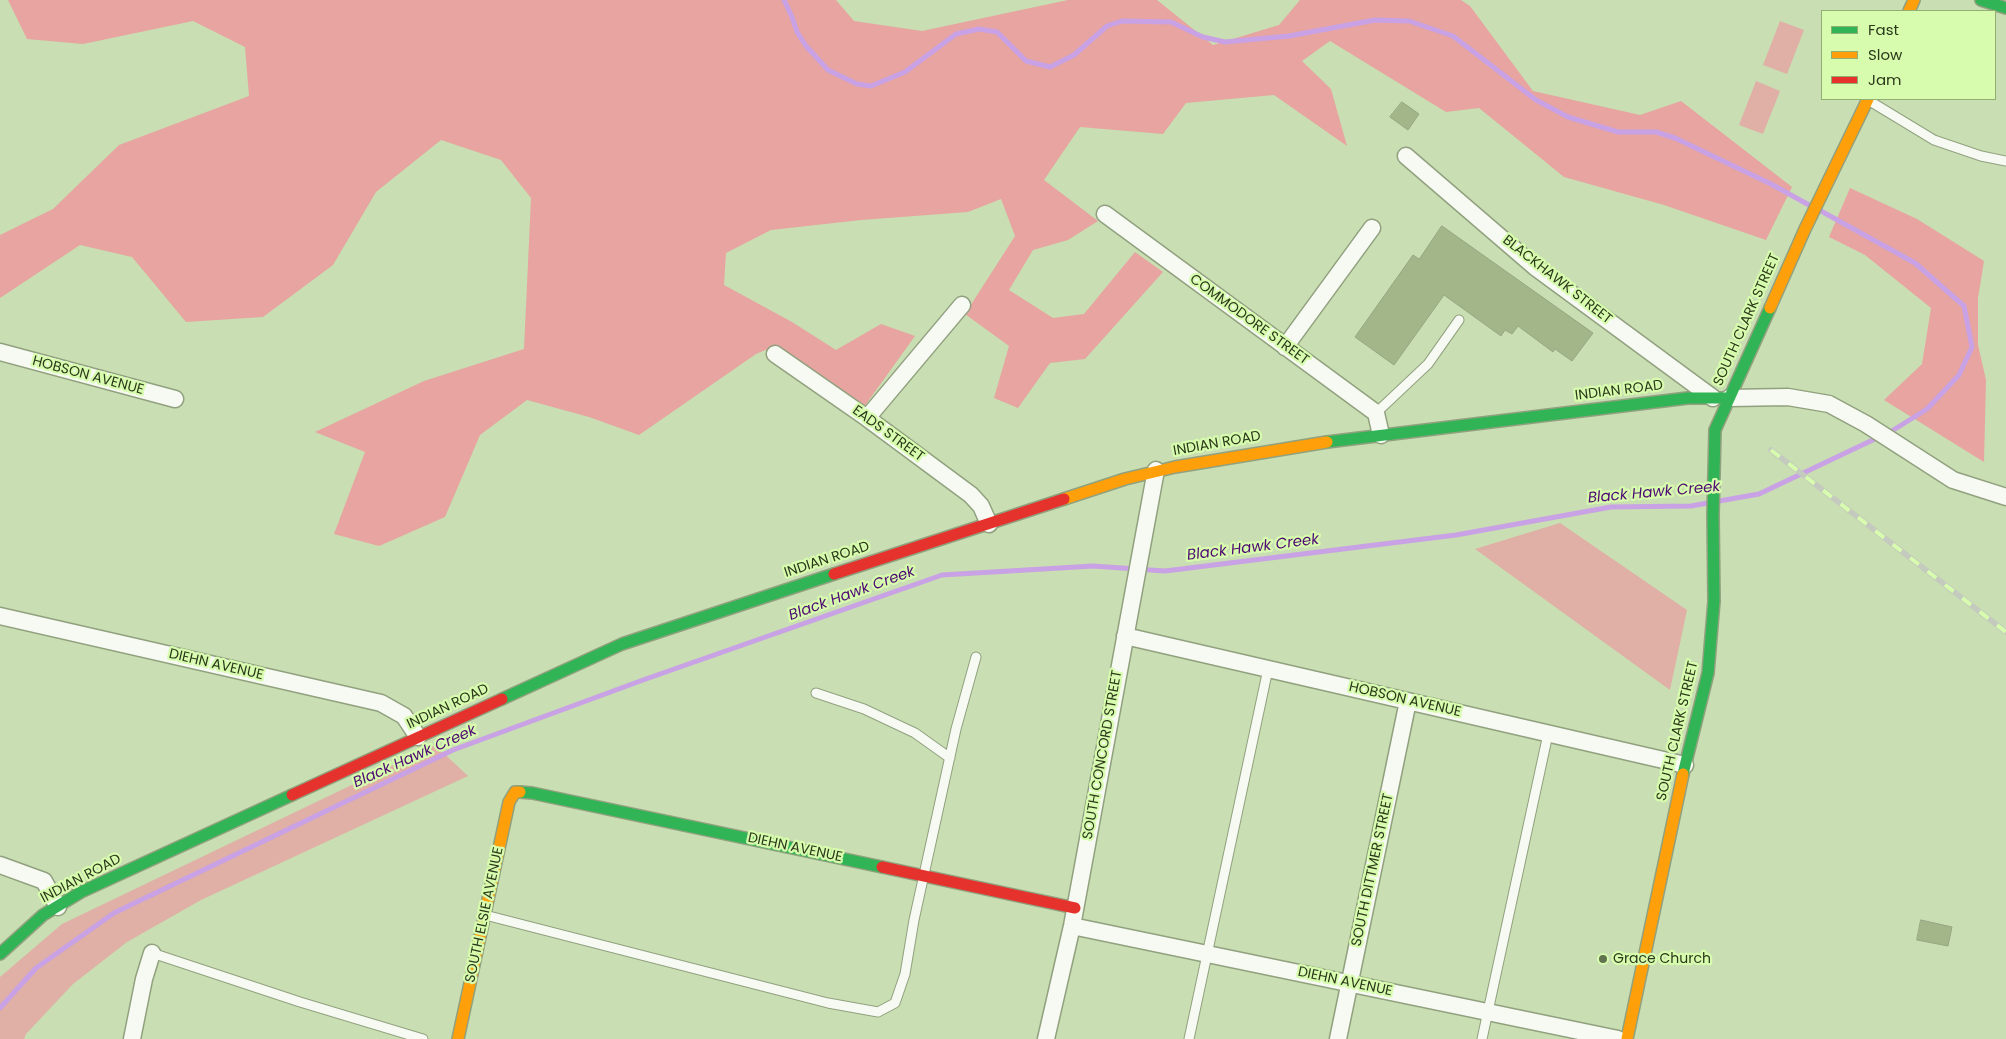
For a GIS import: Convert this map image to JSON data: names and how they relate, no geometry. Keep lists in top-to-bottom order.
{
  "streets": {
    "street": [
      "BLACKHAWK STREET",
      "COMMODORE STREET",
      "SOUTH CLARK STREET",
      "HOBSON AVENUE",
      "INDIAN ROAD",
      "EADS STREET",
      "DIEHN AVENUE",
      "SOUTH CONCORD STREET",
      "SOUTH DITTMER STREET",
      "SOUTH ELSIE AVENUE"
    ]
  },
  "crossings": [
    ["BLACKHAWK STREET", "SOUTH CLARK STREET"],
    ["BLACKHAWK STREET", "INDIAN ROAD"],
    ["SOUTH CLARK STREET", "HOBSON AVENUE"],
    ["SOUTH CLARK STREET", "INDIAN ROAD"],
    ["HOBSON AVENUE", "SOUTH CONCORD STREET"],
    ["HOBSON AVENUE", "SOUTH DITTMER STREET"],
    ["INDIAN ROAD", "EADS STREET"],
    ["INDIAN ROAD", "DIEHN AVENUE"],
    ["INDIAN ROAD", "SOUTH CONCORD STREET"],
    ["DIEHN AVENUE", "SOUTH CONCORD STREET"],
    ["DIEHN AVENUE", "SOUTH DITTMER STREET"],
    ["DIEHN AVENUE", "SOUTH ELSIE AVENUE"]
  ],
  "water": ["Black Hawk Creek"],
  "places": ["Grace Church"],
  "legend": ["Fast", "Slow", "Jam"]
}
